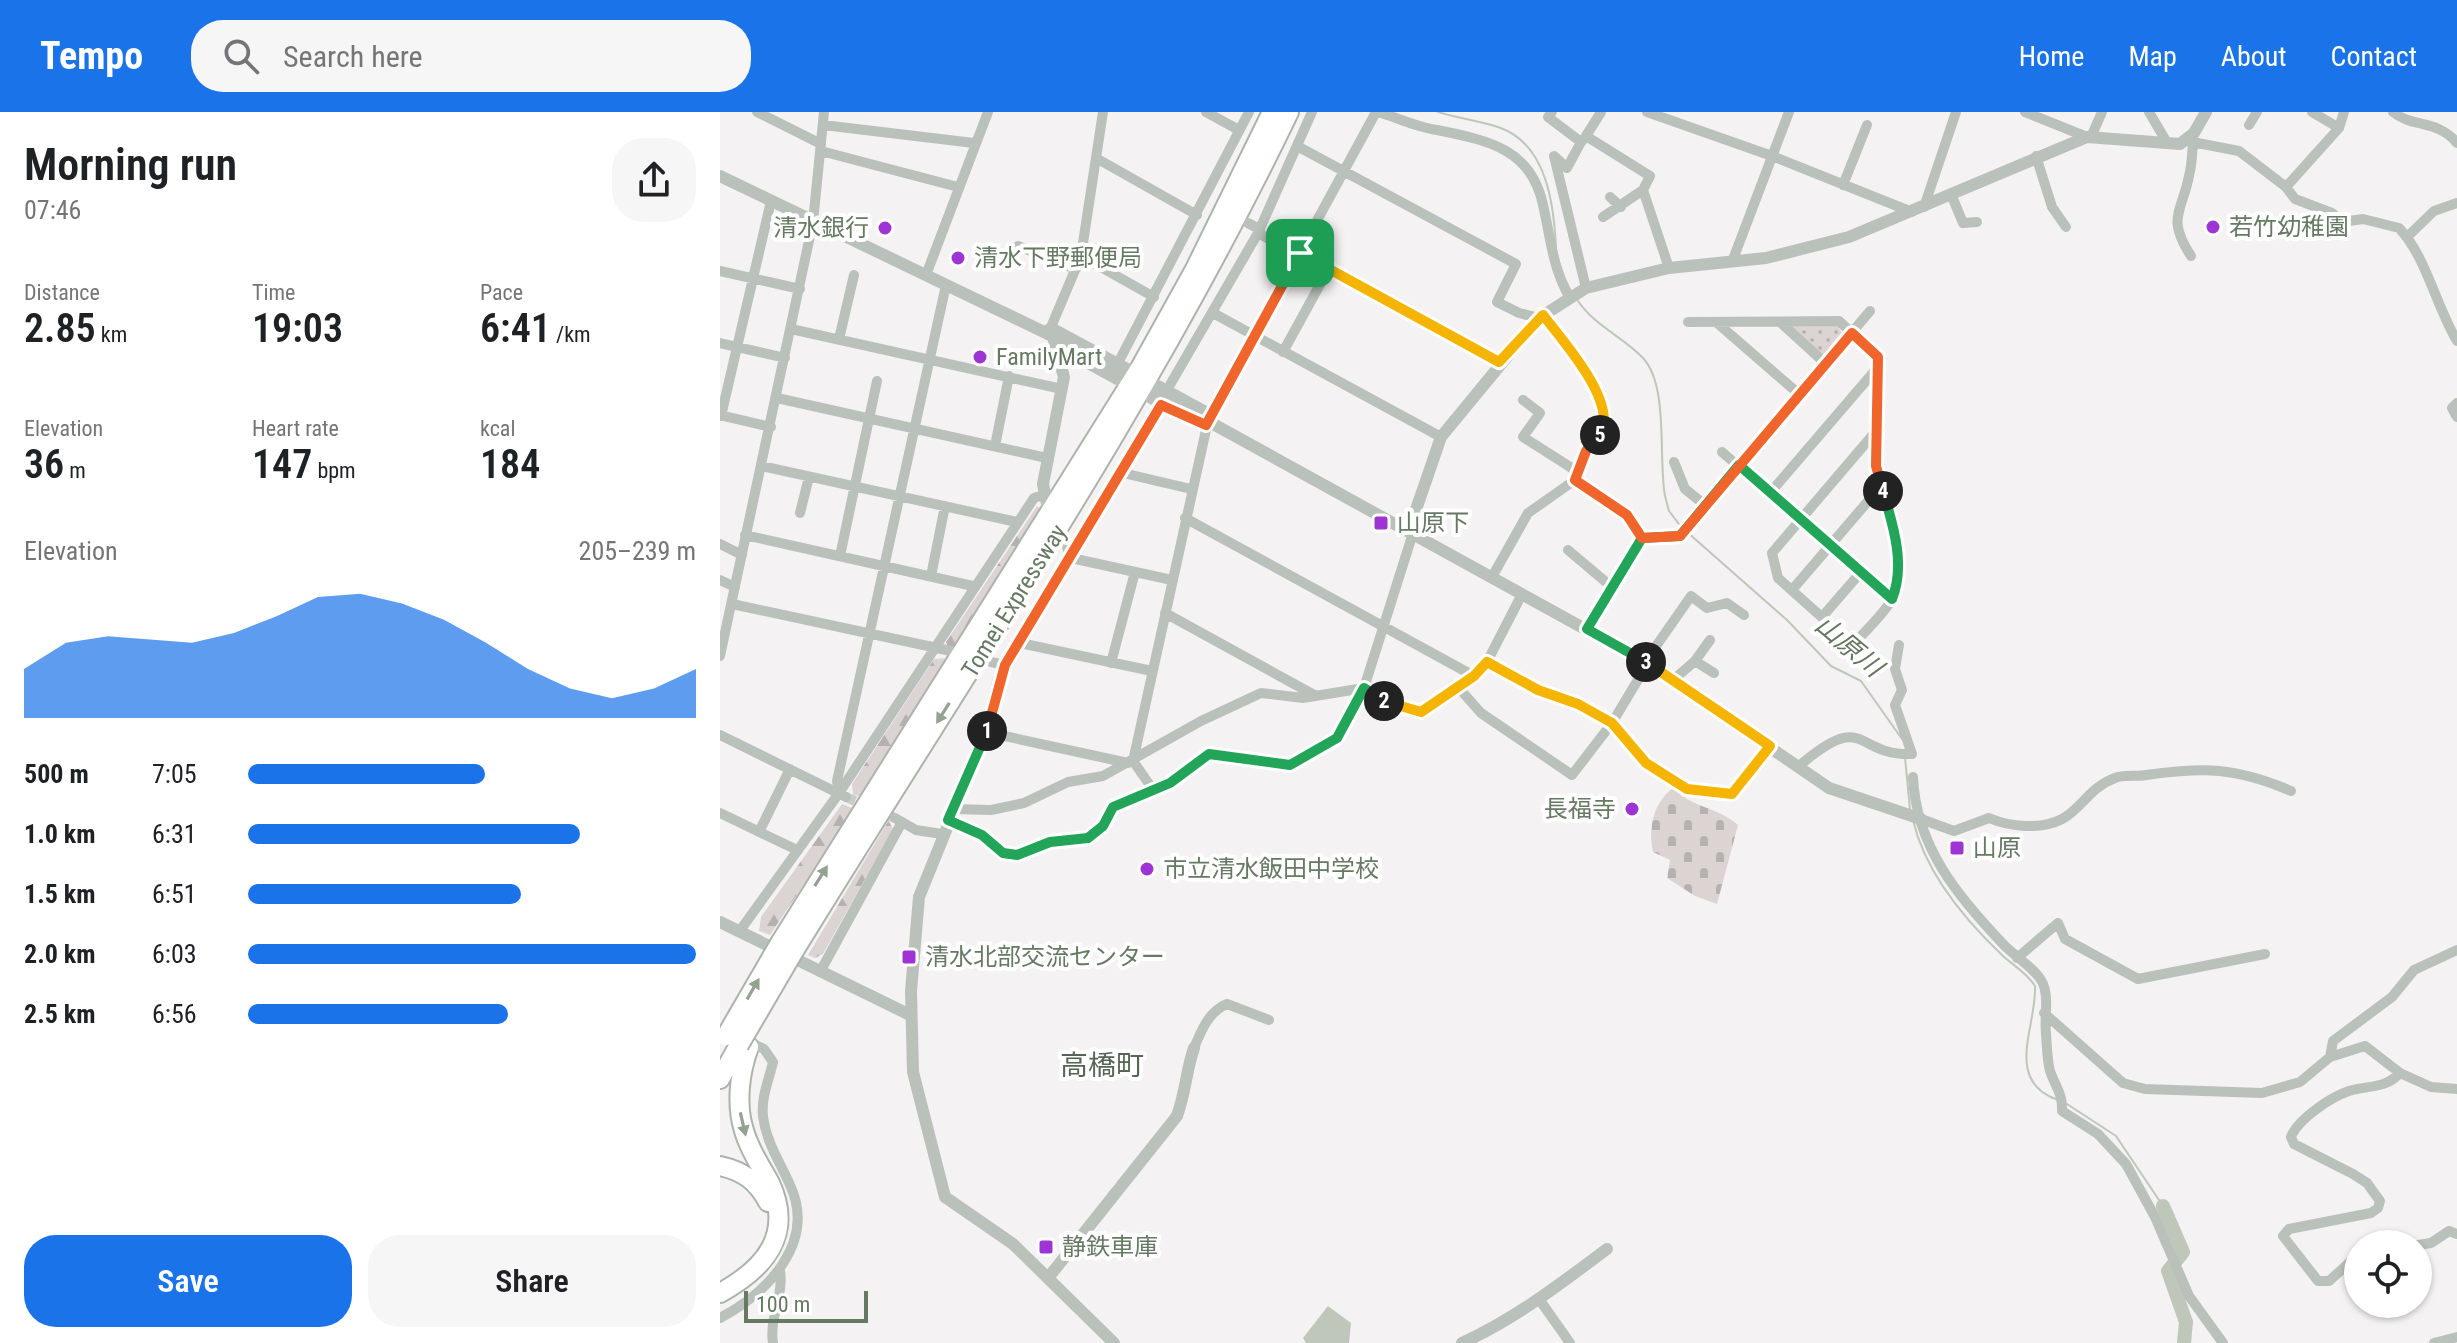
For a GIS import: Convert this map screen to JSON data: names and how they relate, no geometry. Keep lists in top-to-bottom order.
{
  "streets": {
    "highway": ["Tomei Expressway"]
  },
  "districts": ["高橋町"],
  "water": ["山原川"],
  "places": {
    "other": [
      "若竹幼稚園",
      "清水銀行",
      "清水下野郵便局",
      "FamilyMart",
      "長福寺",
      "市立清水飯田中学校"
    ],
    "transit": [
      "山原下",
      "山原",
      "清水北部交流センター",
      "静鉄車庫"
    ]
  },
  "scale_bar": "100 m",
  "page": {
    "header": "Tempo",
    "search": "Search here",
    "nav": [
      "Home",
      "Map",
      "About",
      "Contact"
    ],
    "heading": ["Morning run", "07:46"],
    "stats": [
      ["Distance", "2.85 km"],
      ["Time", "19:03"],
      ["Pace", "6:41 /km"],
      ["Elevation", "36 m"],
      ["Heart rate", "147 bpm"],
      ["kcal", "184"]
    ],
    "pins": [
      "5",
      "4",
      "3",
      "2",
      "1"
    ],
    "chart": ["Elevation", "205–239 m"],
    "list": [
      {
        "name": "500 m",
        "note": "7:05"
      },
      {
        "name": "1.0 km",
        "note": "6:31"
      },
      {
        "name": "1.5 km",
        "note": "6:51"
      },
      {
        "name": "2.0 km",
        "note": "6:03"
      },
      {
        "name": "2.5 km",
        "note": "6:56"
      }
    ],
    "buttons": ["Save", "Share"],
    "scale": "100 m"
  }
}
